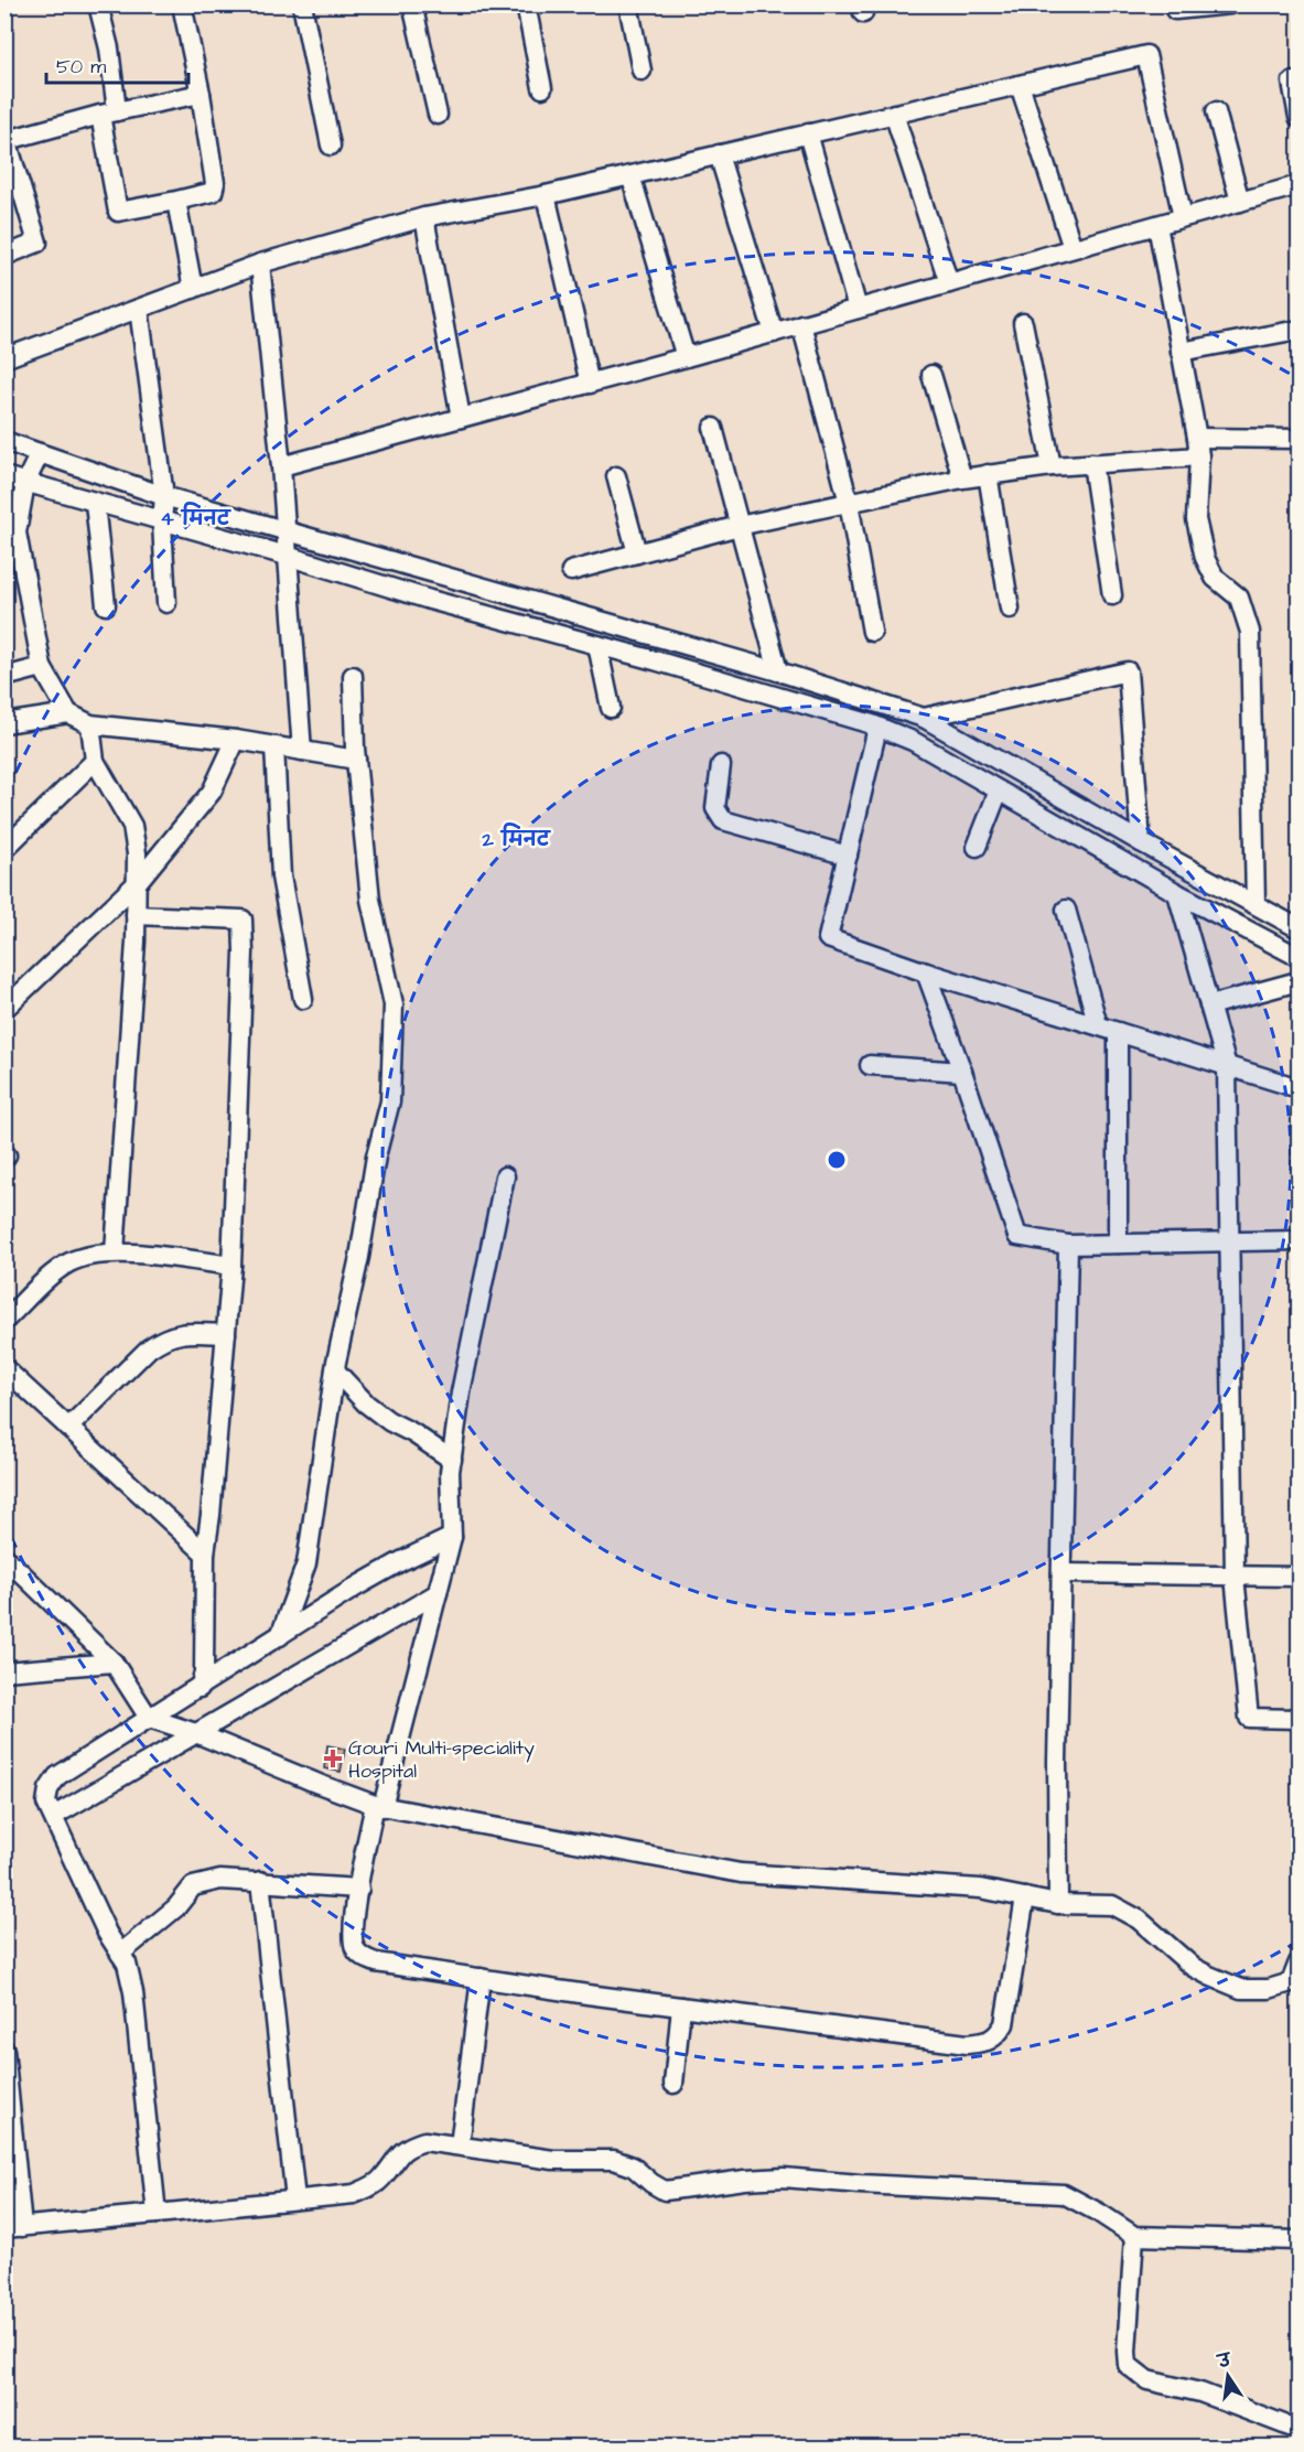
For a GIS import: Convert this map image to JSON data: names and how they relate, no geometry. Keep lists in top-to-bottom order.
{
  "places": {
    "health": ["Gouri Multi-speciality Hospital"]
  },
  "scale_bar": "50 m",
  "north": "top",
  "rings": ["4 मिनट", "2 मिनट"]
}
